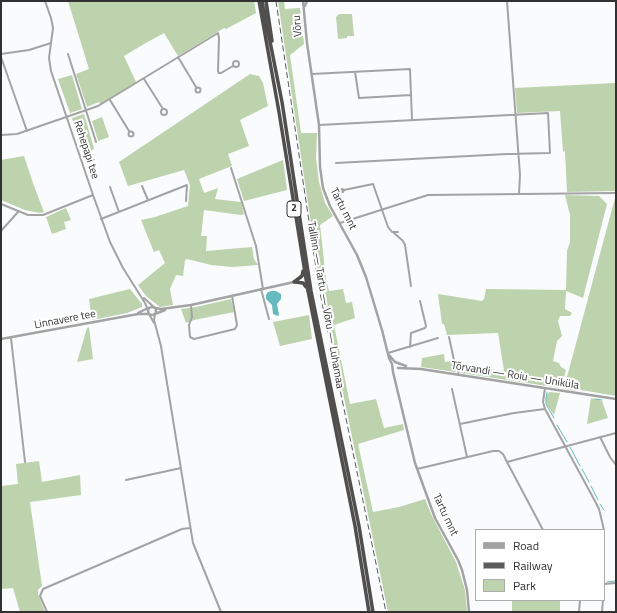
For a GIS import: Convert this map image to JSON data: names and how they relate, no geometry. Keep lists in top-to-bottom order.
{
  "streets": {
    "highway": ["2", "Tallinn — Tartu — Võru — Luhamaa"],
    "street": [
      "Võru",
      "Rehepapi tee",
      "Tartu mnt",
      "Linnavere tee",
      "Tõrvandi — Roiu — Uniküla"
    ]
  },
  "crossings": [
    ["Võru", "Tartu mnt"],
    ["Rehepapi tee", "Linnavere tee"],
    ["Tartu mnt", "Tõrvandi — Roiu — Uniküla"]
  ],
  "legend": ["Road", "Railway", "Park"]
}
